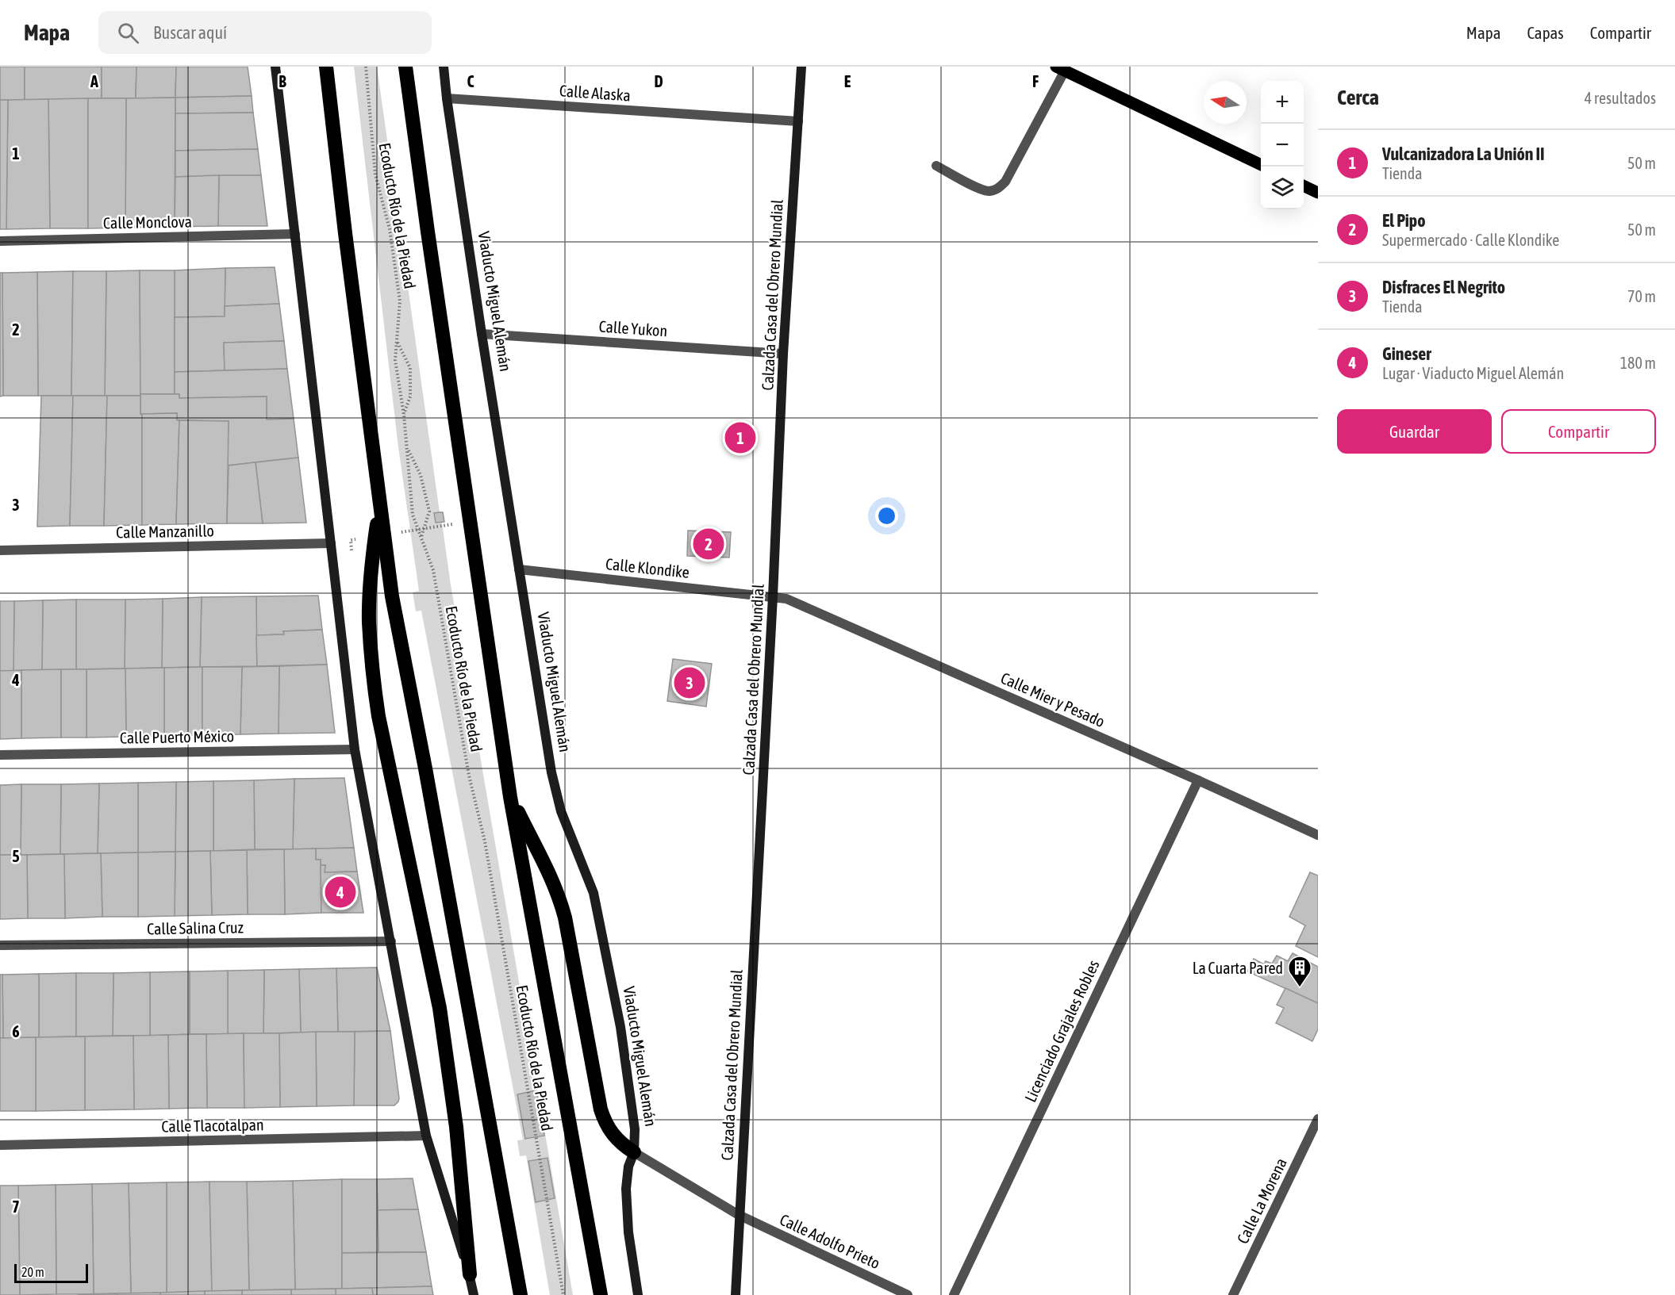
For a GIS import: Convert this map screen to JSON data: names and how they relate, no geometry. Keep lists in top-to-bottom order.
{
  "streets": {
    "main road": ["Calzada Casa del Obrero Mundial", "Viaducto Miguel Alemán"],
    "street": [
      "Calle Alaska",
      "Calle Monclova",
      "Calle Yukon",
      "Calle Manzanillo",
      "Calle Klondike",
      "Calle Mier y Pesado",
      "Calle Puerto México",
      "Calle Salina Cruz",
      "Licenciado Grajales Robles",
      "Calle Tlacotalpan",
      "Calle La Morena",
      "Calle Adolfo Prieto"
    ],
    "path": ["Ecoducto Río de la Piedad"]
  },
  "crossings": [
    ["Calle Alaska", "Calzada Casa del Obrero Mundial"],
    ["Calle Alaska", "Viaducto Miguel Alemán"],
    ["Calzada Casa del Obrero Mundial", "Calle Yukon"],
    ["Calzada Casa del Obrero Mundial", "Calle Klondike"],
    ["Calzada Casa del Obrero Mundial", "Calle Mier y Pesado"],
    ["Calzada Casa del Obrero Mundial", "Calle Adolfo Prieto"],
    ["Viaducto Miguel Alemán", "Calle Yukon"],
    ["Viaducto Miguel Alemán", "Calle Klondike"],
    ["Viaducto Miguel Alemán", "Calle Adolfo Prieto"],
    ["Calle Klondike", "Calle Mier y Pesado"],
    ["Calle Mier y Pesado", "Licenciado Grajales Robles"]
  ],
  "places": {
    "building": ["La Cuarta Pared"]
  },
  "scale_bar": "20 m",
  "north": "left",
  "page": {
    "header": "Mapa",
    "search": "Buscar aquí",
    "nav": ["Mapa", "Capas", "Compartir"],
    "heading": ["Cerca", "4 resultados"],
    "map_buttons": ["+", "−"],
    "list": [
      {
        "mark": "1",
        "name": "Vulcanizadora La Unión II",
        "note": "Tienda",
        "value": "50 m"
      },
      {
        "mark": "2",
        "name": "El Pipo",
        "note": "Supermercado · Calle Klondike",
        "value": "50 m"
      },
      {
        "mark": "3",
        "name": "Disfraces El Negrito",
        "note": "Tienda",
        "value": "70 m"
      },
      {
        "mark": "4",
        "name": "Gineser",
        "note": "Lugar · Viaducto Miguel Alemán",
        "value": "180 m"
      }
    ],
    "buttons": ["Guardar", "Compartir"],
    "pins": [
      "1",
      "2",
      "3",
      "4"
    ],
    "scale": "20 m"
  },
  "grid": {
    "columns": [
      "A",
      "B",
      "C",
      "D",
      "E",
      "F"
    ],
    "rows": [
      "1",
      "2",
      "3",
      "4",
      "5",
      "6",
      "7"
    ]
  }
}
